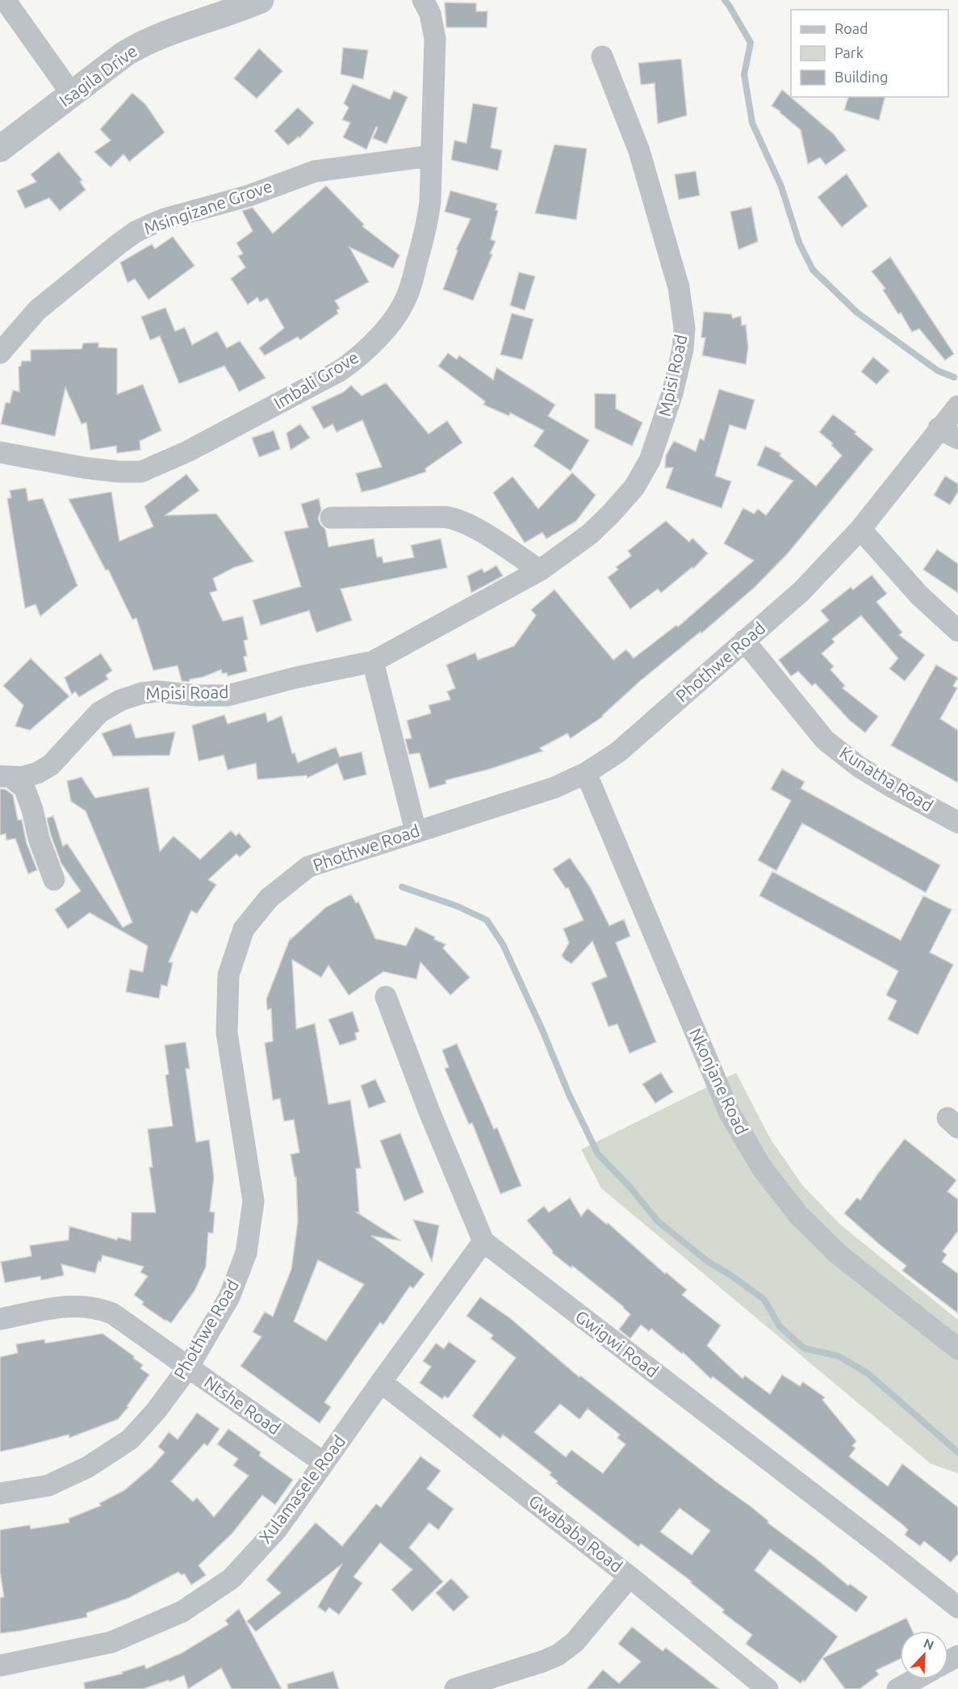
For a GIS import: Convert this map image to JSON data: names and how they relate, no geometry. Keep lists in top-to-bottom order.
{
  "streets": {
    "street": [
      "Isagila Drive",
      "Msingizane Grove",
      "Mpisi Road",
      "Imbali Grove",
      "Phothwe Road",
      "Kunatha Road",
      "Nkonjane Road",
      "Gwigwi Road",
      "Ntshe Road",
      "Xulamasele Road",
      "Gwababa Road"
    ]
  },
  "crossings": [
    ["Msingizane Grove", "Imbali Grove"],
    ["Phothwe Road", "Kunatha Road"],
    ["Phothwe Road", "Nkonjane Road"],
    ["Phothwe Road", "Ntshe Road"],
    ["Gwigwi Road", "Xulamasele Road"],
    ["Ntshe Road", "Xulamasele Road"],
    ["Xulamasele Road", "Gwababa Road"]
  ],
  "legend": ["Road", "Park", "Building"],
  "north": "top right"
}
